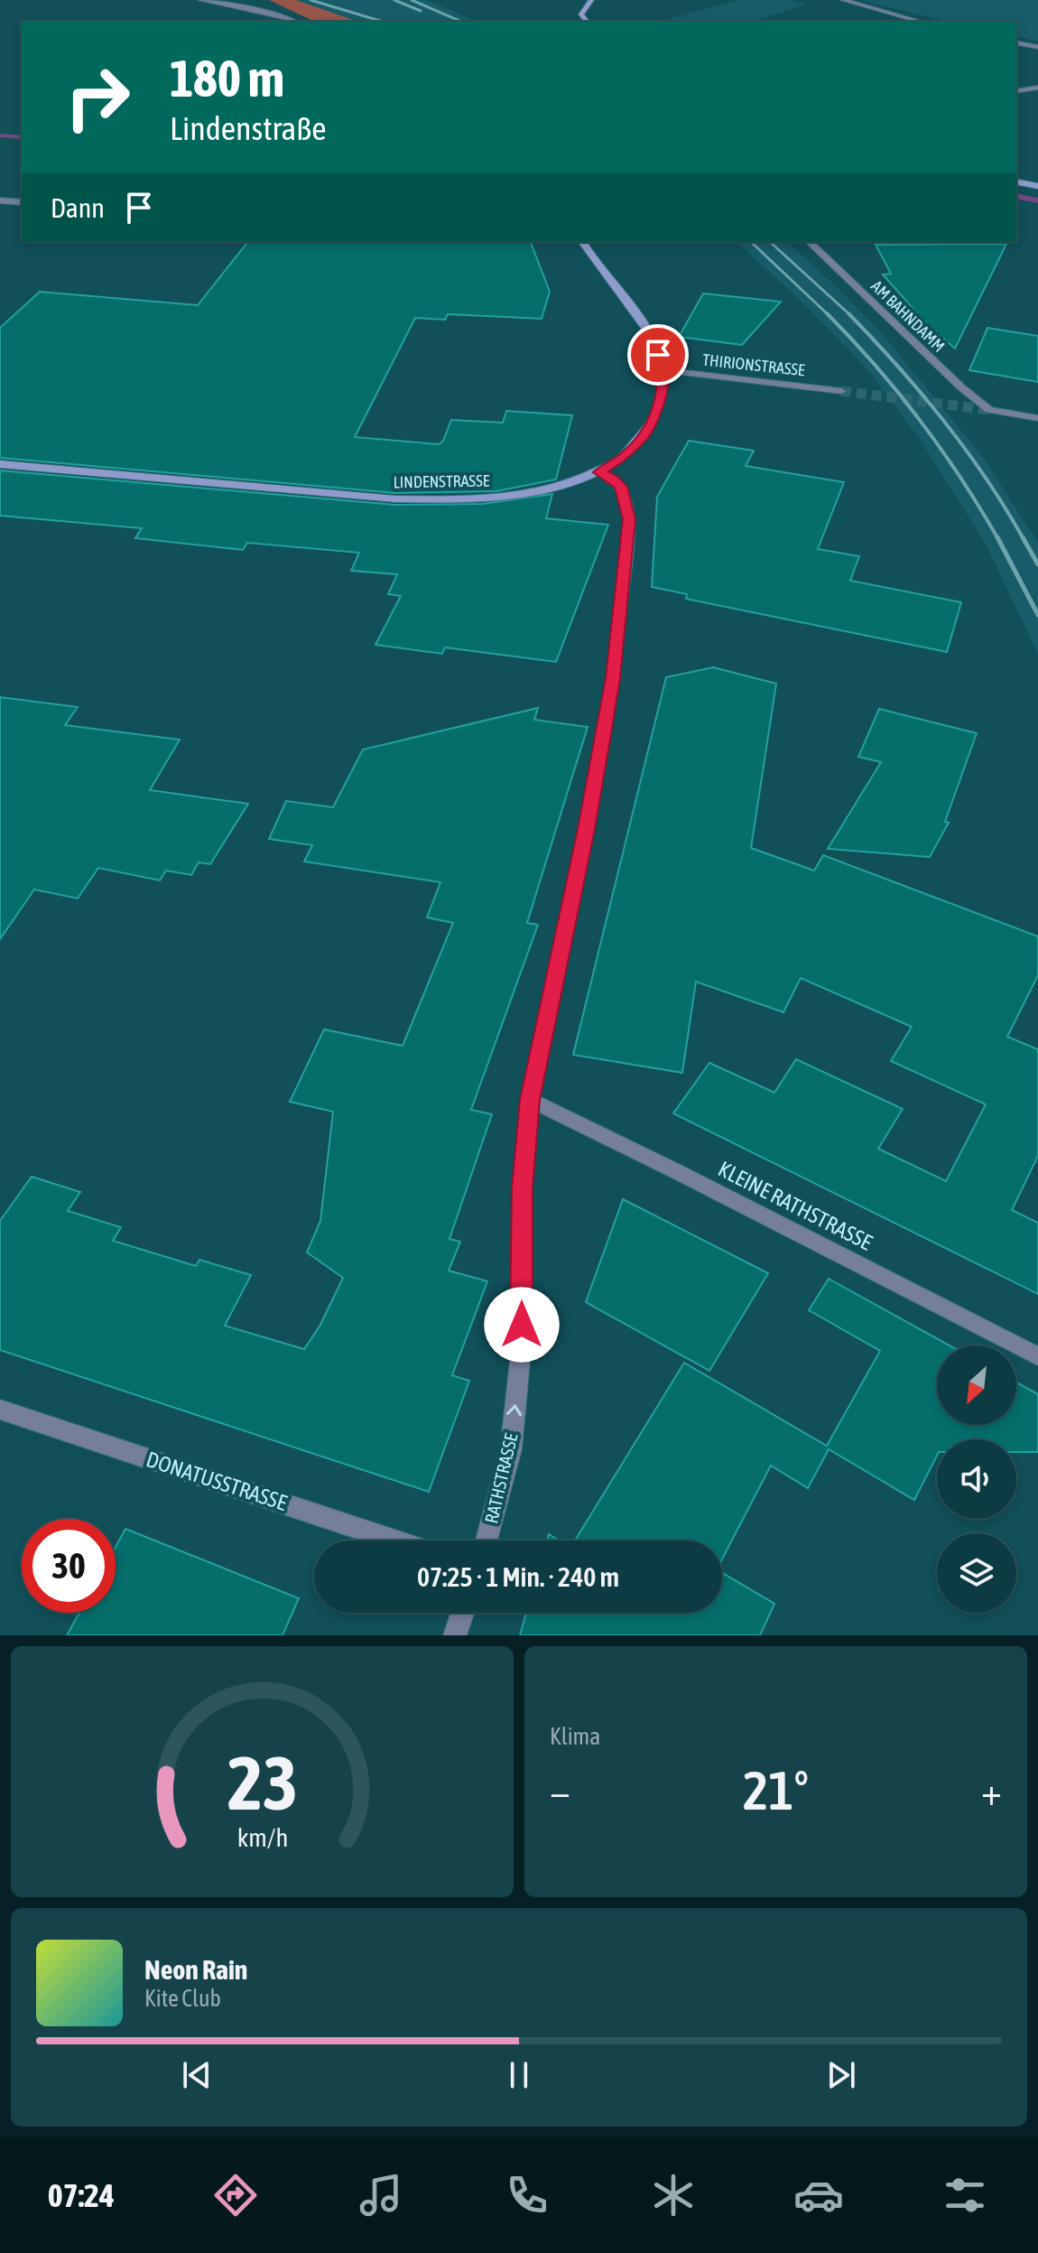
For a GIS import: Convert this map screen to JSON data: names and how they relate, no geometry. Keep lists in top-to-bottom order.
{
  "streets": {
    "street": [
      "AM BAHNDAMM",
      "THIRIONSTRASSE",
      "LINDENSTRASSE",
      "KLEINE RATHSTRASSE",
      "RATHSTRASSE",
      "DONATUSSTRASSE"
    ]
  },
  "crossings": [
    ["THIRIONSTRASSE", "LINDENSTRASSE"],
    ["LINDENSTRASSE", "RATHSTRASSE"],
    ["KLEINE RATHSTRASSE", "RATHSTRASSE"]
  ],
  "one_way": ["RATHSTRASSE"],
  "north": "bottom left",
  "page": {
    "turn": ["180 m", "Lindenstraße"],
    "then": "Dann",
    "limit": "30",
    "trip": "07:25 · 1 Min. · 240 m",
    "tile": "Klima",
    "heat": ["−", "21°", "+"],
    "song": ["Neon Rain", "Kite Club"],
    "tabs": "07:24",
    "gauge": ["23", "km/h"]
  }
}
